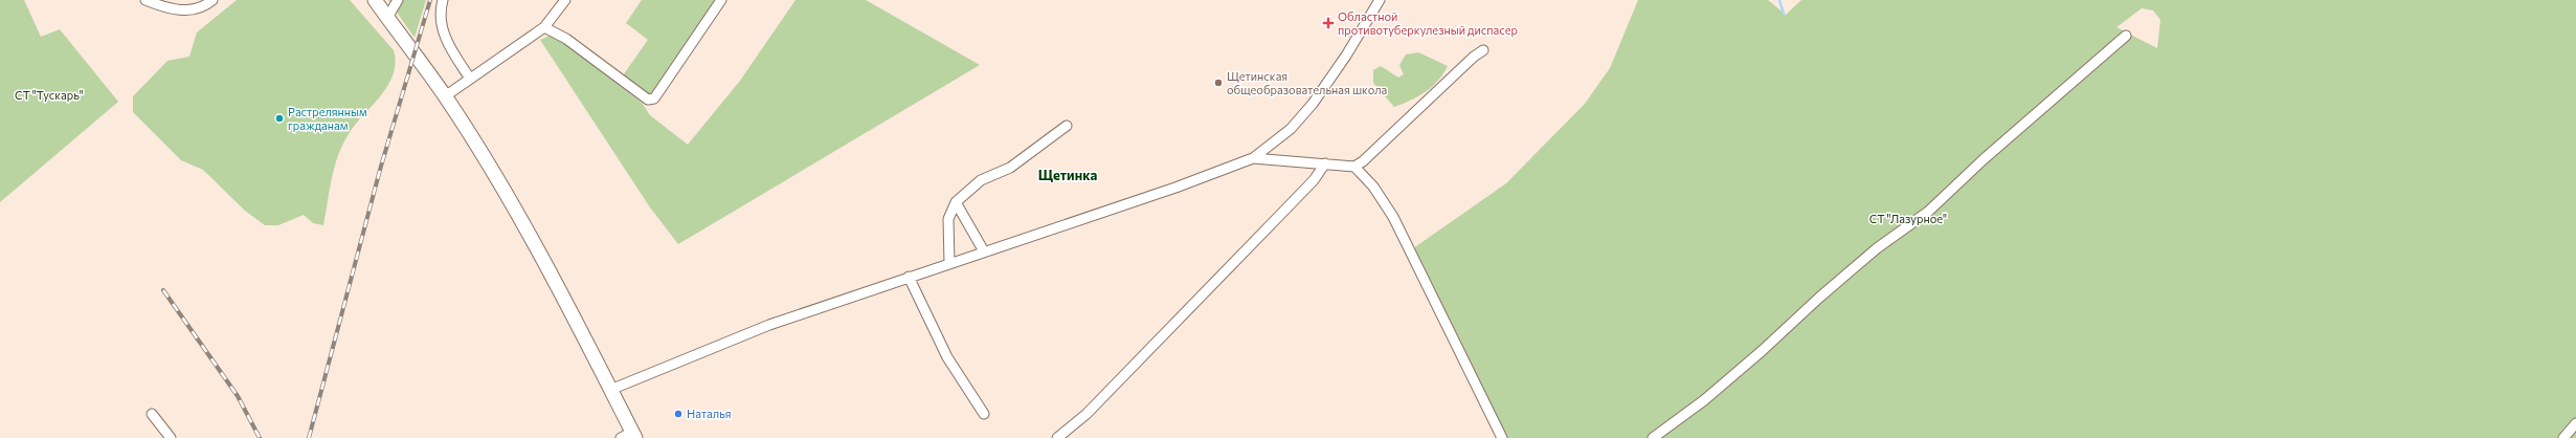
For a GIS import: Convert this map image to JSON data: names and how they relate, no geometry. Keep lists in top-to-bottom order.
{
  "districts": ["Щетинка"],
  "parks": ["СТ \"Тускарь\"", "СТ \"Лазурное\""],
  "places": {
    "health": ["Областной противотуберкулезный диспасер"],
    "other": ["Щетинская общеобразовательная школа", "Растрелянным гражданам", "Наталья"]
  }
}
